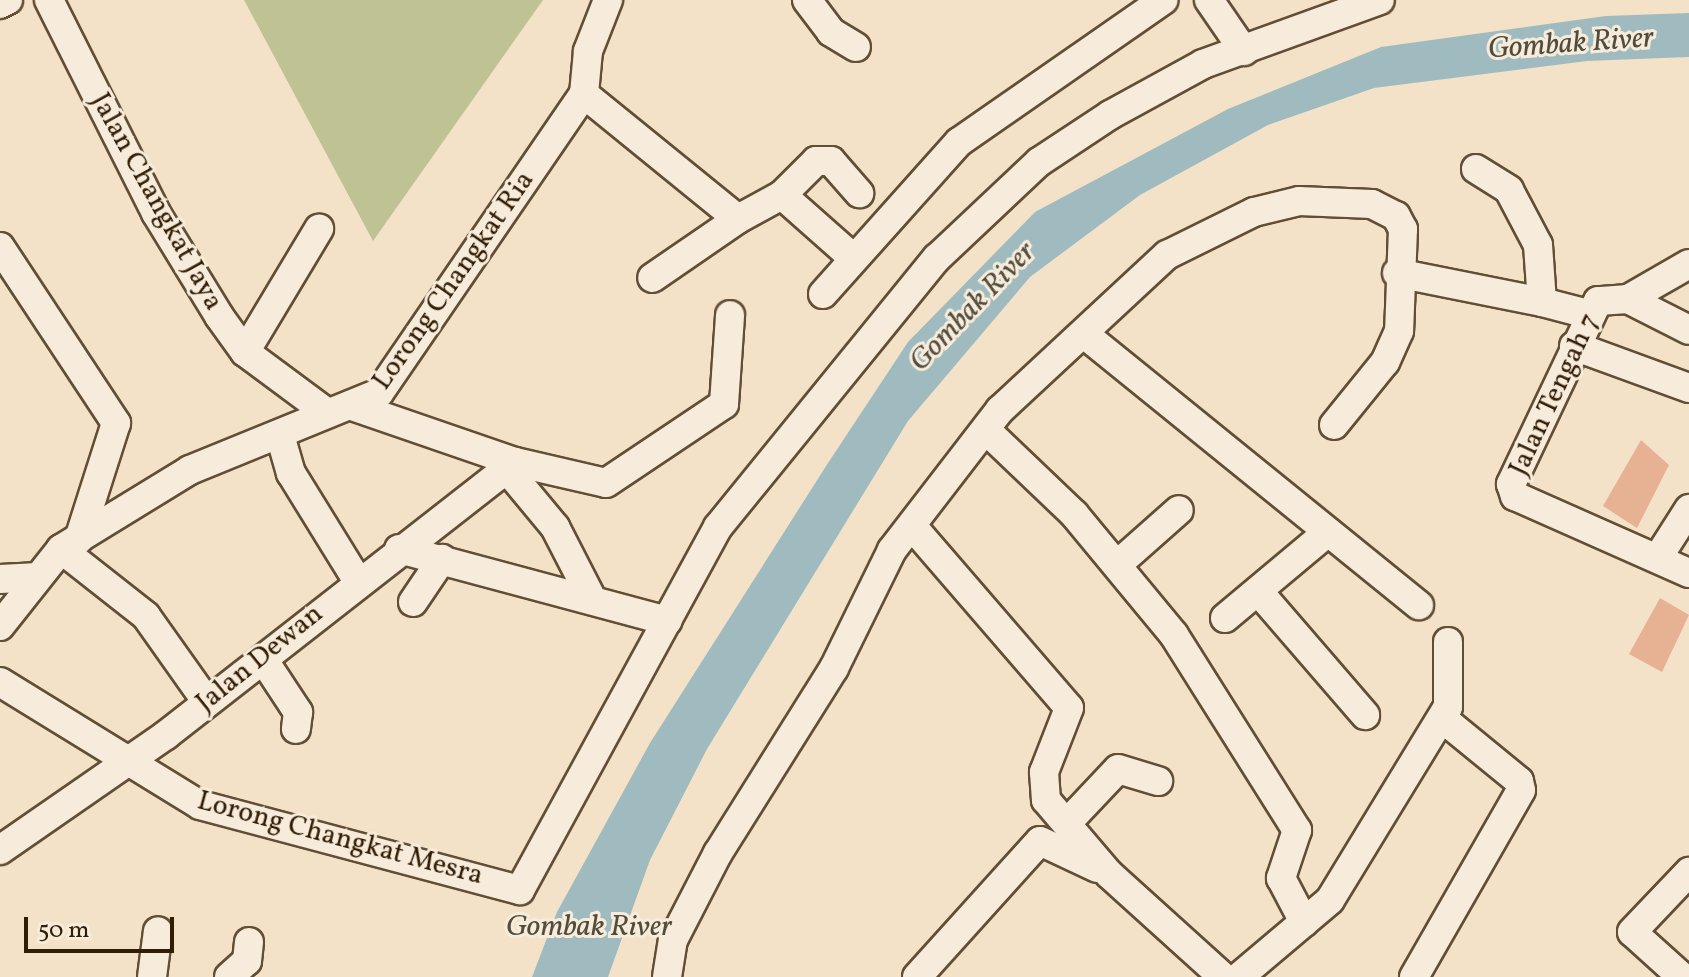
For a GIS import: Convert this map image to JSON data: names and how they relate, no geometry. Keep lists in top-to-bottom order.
{
  "streets": {
    "street": [
      "Jalan Changkat Jaya",
      "Lorong Changkat Ria",
      "Jalan Tengah 7",
      "Jalan Dewan",
      "Lorong Changkat Mesra"
    ]
  },
  "crossings": [
    ["Jalan Changkat Jaya", "Lorong Changkat Ria"],
    ["Jalan Dewan", "Lorong Changkat Mesra"]
  ],
  "water": ["Gombak River"],
  "scale_bar": "50 m"
}
